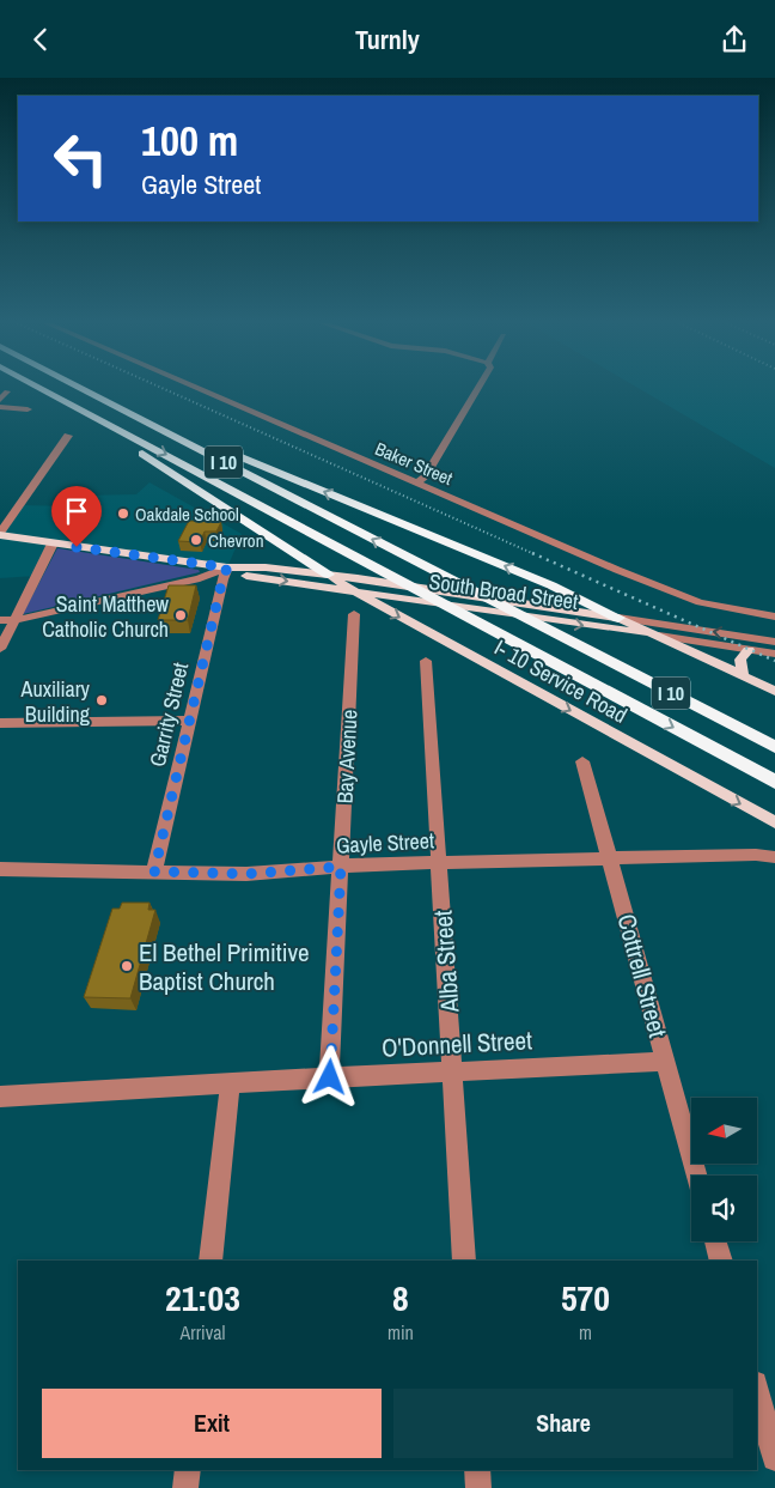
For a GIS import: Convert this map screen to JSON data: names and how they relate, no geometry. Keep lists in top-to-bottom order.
{
  "streets": {
    "highway": ["I 10"],
    "main road": ["South Broad Street", "I- 10 Service Road"],
    "street": [
      "Baker Street",
      "Garrity Street",
      "Bay Avenue",
      "Gayle Street",
      "Alba Street",
      "Cottrell Street",
      "O'Donnell Street"
    ]
  },
  "crossings": [
    ["South Broad Street", "I- 10 Service Road"],
    ["South Broad Street", "Garrity Street"],
    ["Garrity Street", "Gayle Street"],
    ["Bay Avenue", "Gayle Street"],
    ["Bay Avenue", "O'Donnell Street"],
    ["Gayle Street", "Alba Street"],
    ["Gayle Street", "Cottrell Street"],
    ["Alba Street", "O'Donnell Street"],
    ["Cottrell Street", "O'Donnell Street"]
  ],
  "places": [
    "Oakdale School",
    "Chevron",
    "Saint Matthew Catholic Church",
    "Auxiliary Building",
    "El Bethel Primitive Baptist Church"
  ],
  "north": "left",
  "page": {
    "header": "Turnly",
    "turn": ["100 m", "Gayle Street"],
    "eta": [
      "21:03",
      "Arrival",
      "8",
      "min",
      "570",
      "m"
    ],
    "buttons": ["Exit", "Share"]
  }
}
